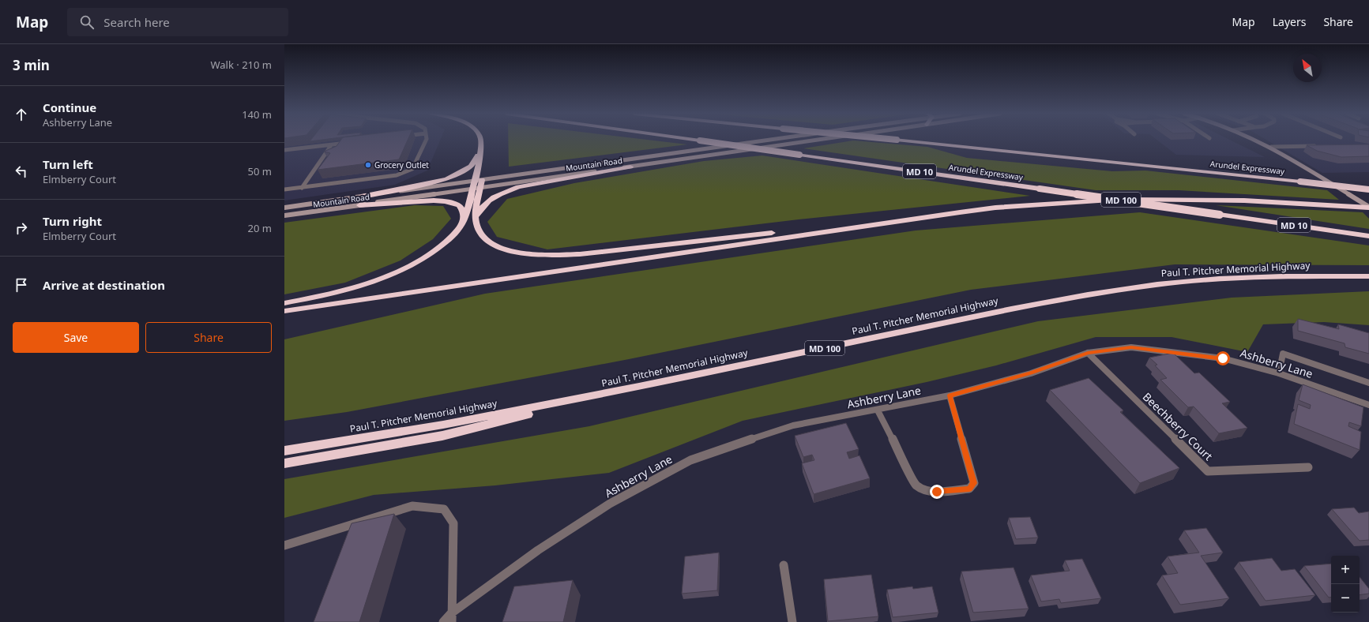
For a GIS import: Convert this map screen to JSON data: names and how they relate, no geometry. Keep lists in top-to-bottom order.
{
  "streets": {
    "highway": [
      "Arundel Expressway",
      "MD 10",
      "MD 100",
      "Paul T. Pitcher Memorial Highway"
    ],
    "main road": ["Mountain Road"],
    "street": ["Ashberry Lane", "Beechberry Court"]
  },
  "crossings": [
    ["Ashberry Lane", "Beechberry Court"]
  ],
  "places": ["Grocery Outlet"],
  "north": "top left",
  "page": {
    "header": "Map",
    "search": "Search here",
    "nav": ["Map", "Layers", "Share"],
    "heading": ["3 min", "Walk · 210 m"],
    "list": [
      ["Continue", "Ashberry Lane", "140 m"],
      ["Turn left", "Elmberry Court", "50 m"],
      ["Turn right", "Elmberry Court", "20 m"],
      "Arrive at destination"
    ],
    "buttons": ["Save", "Share"],
    "map_buttons": ["+", "−"]
  }
}
